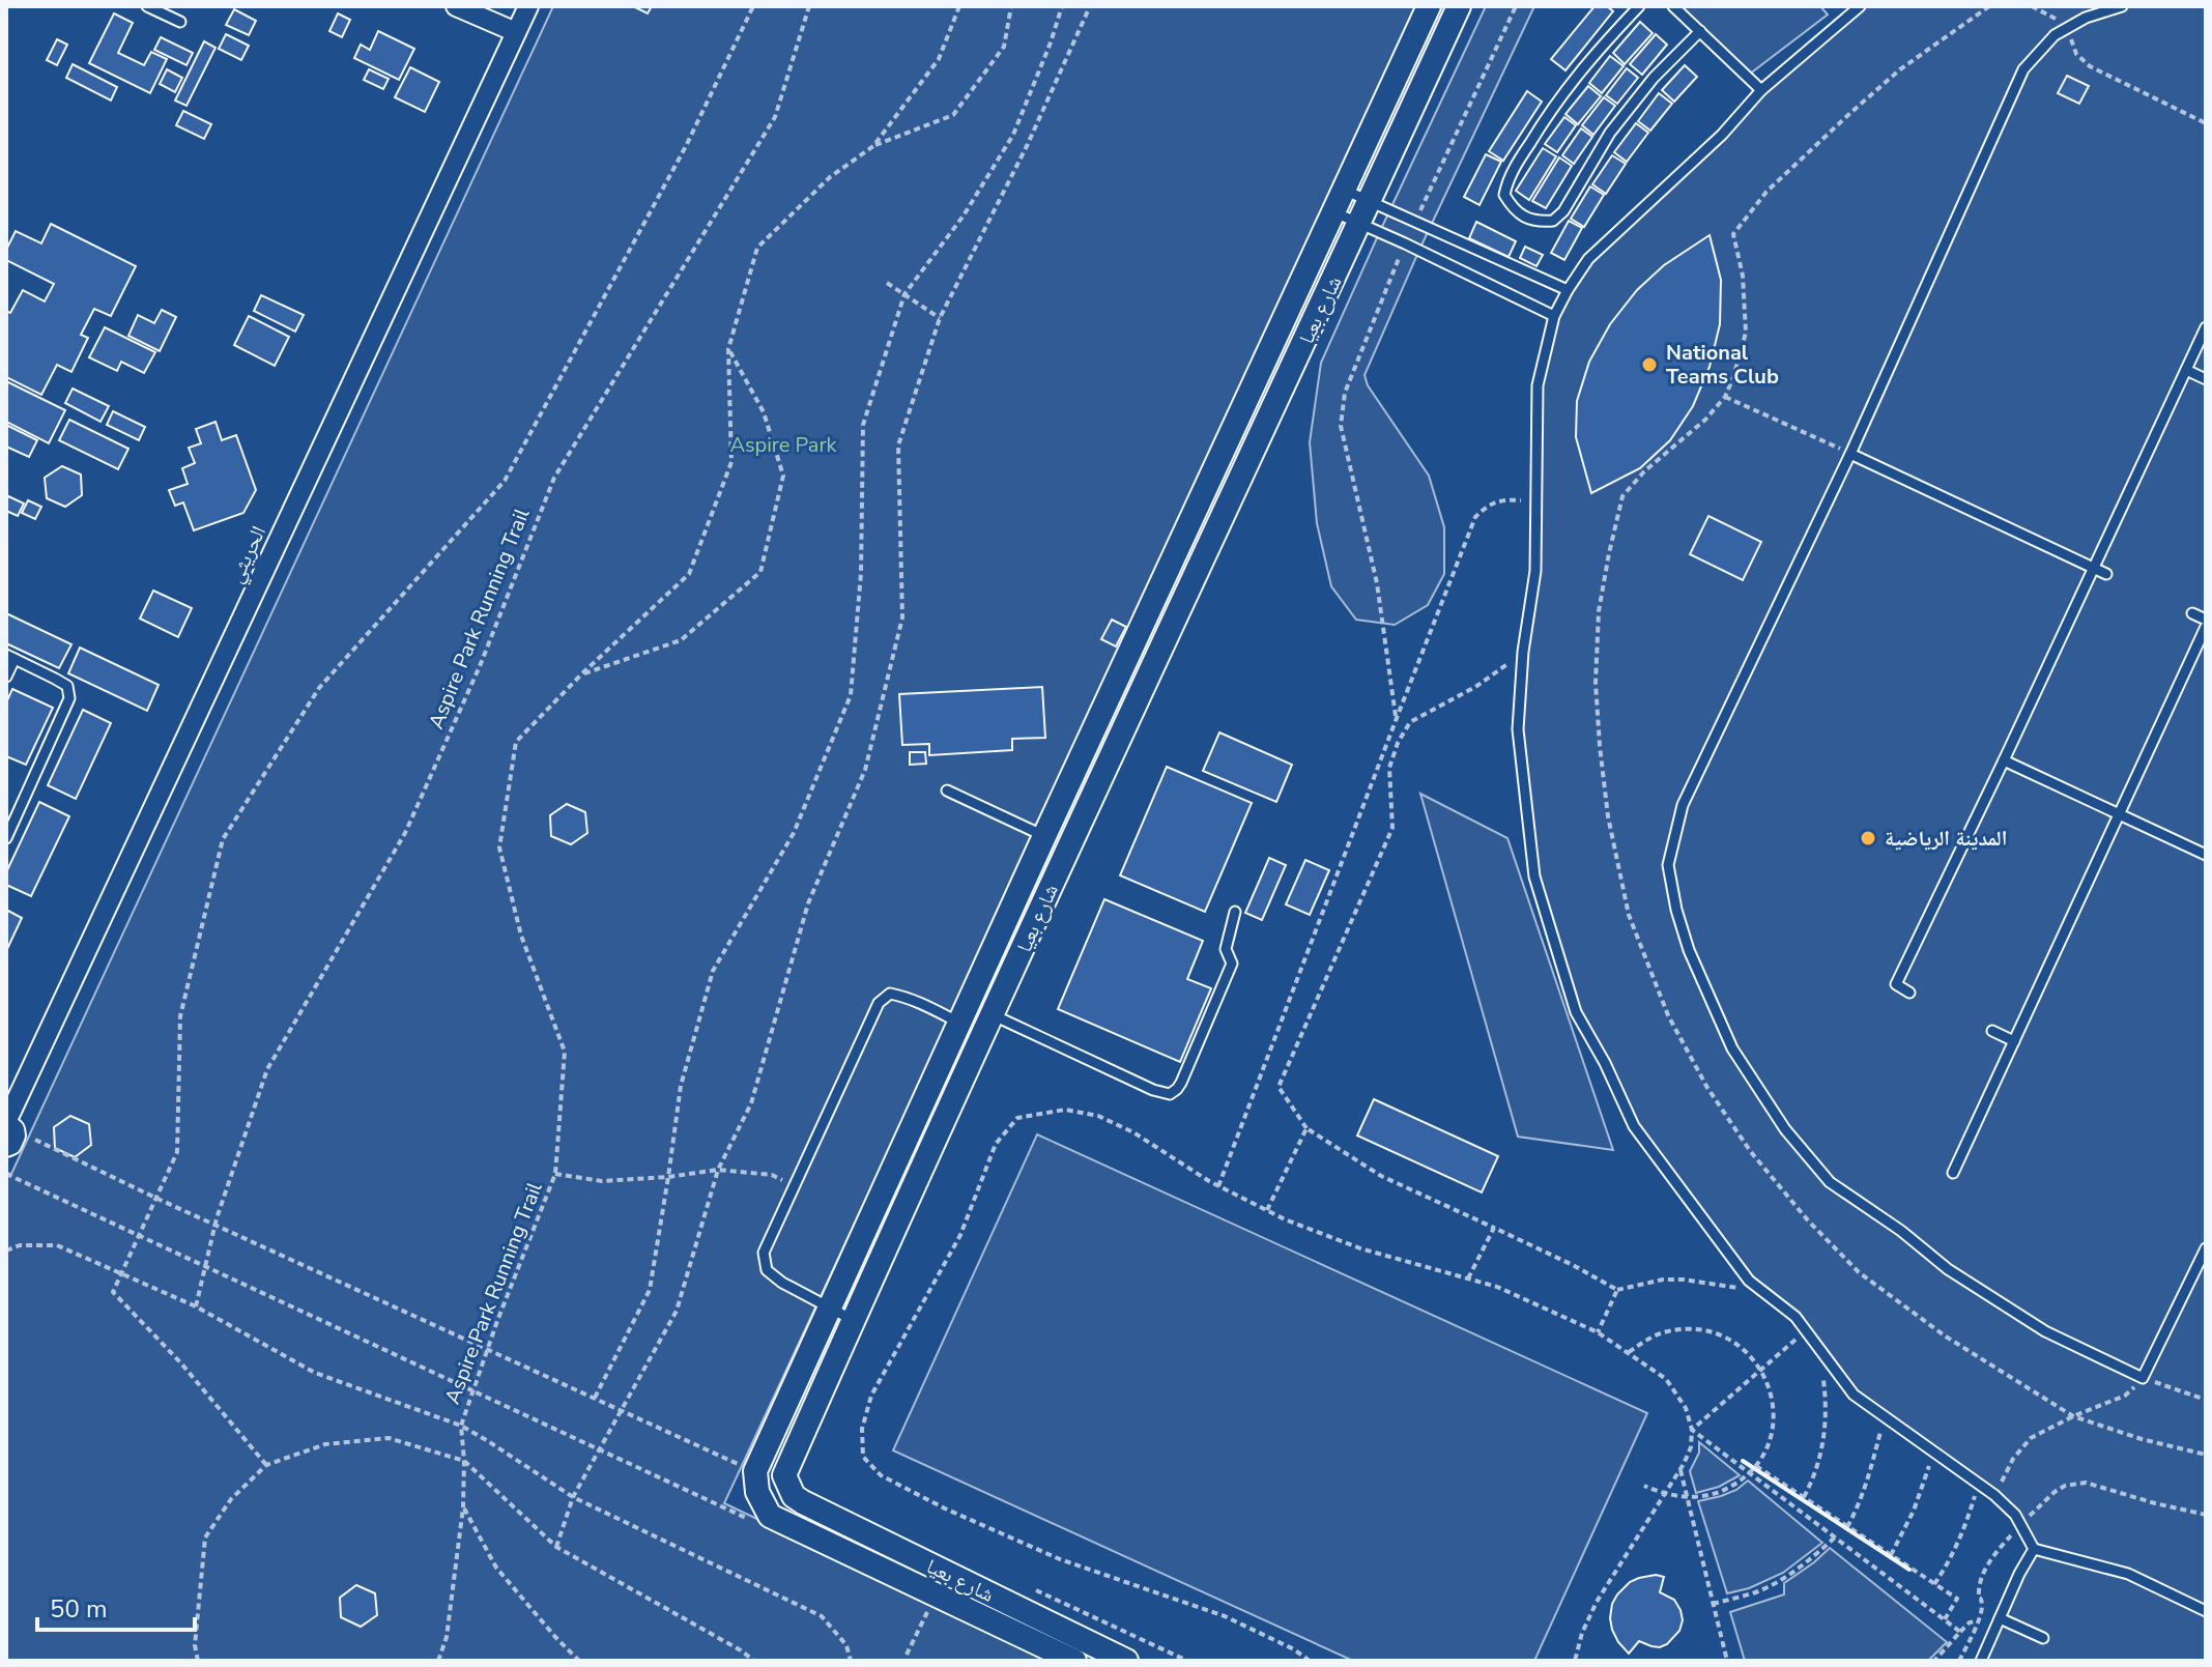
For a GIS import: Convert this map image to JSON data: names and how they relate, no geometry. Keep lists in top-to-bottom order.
{
  "streets": {
    "street": ["شارع بعيا", "الحريثي"],
    "path": ["Aspire Park Running Trail"]
  },
  "parks": ["Aspire Park"],
  "places": ["National Teams Club", "المدينة الرياضية"],
  "scale_bar": "50 m"
}
